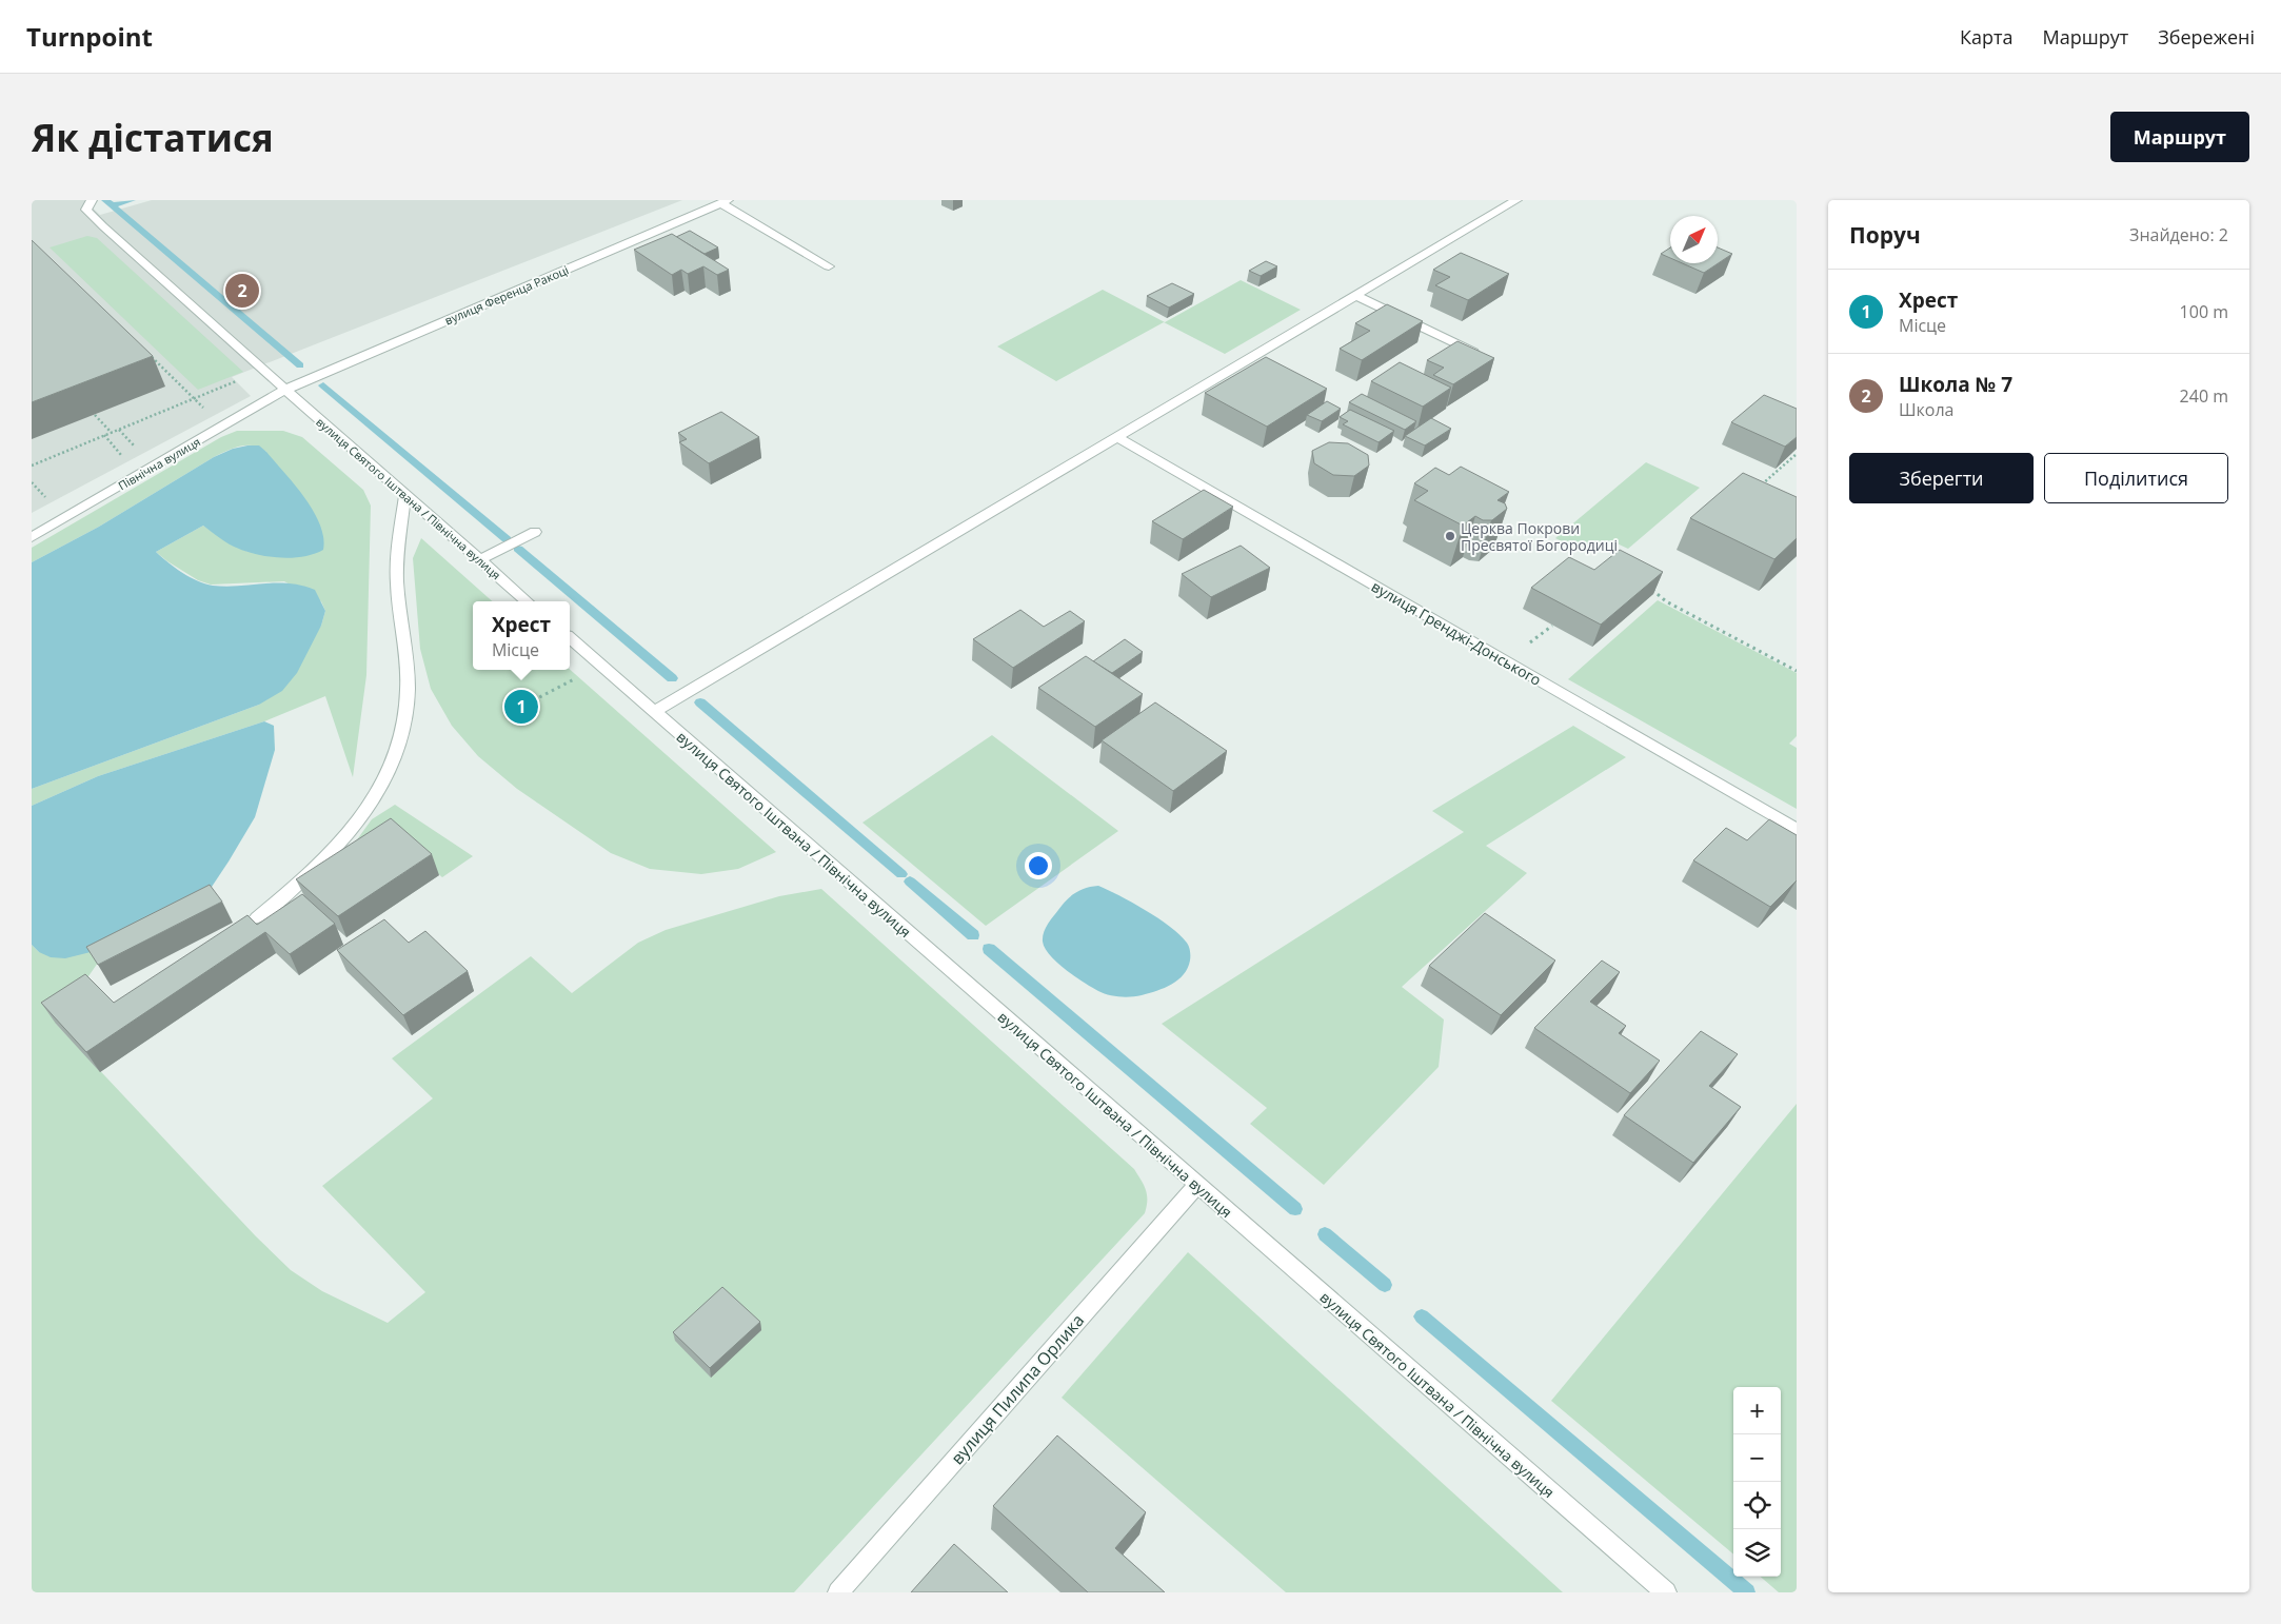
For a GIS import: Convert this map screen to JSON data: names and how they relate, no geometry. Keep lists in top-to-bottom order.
{
  "streets": {
    "street": [
      "вулиця Ференца Ракоці",
      "Північна вулиця",
      "вулиця Святого Іштвана / Північна вулиця",
      "вулиця Гренджі-Донського",
      "вулиця Пилипа Орлика"
    ]
  },
  "crossings": [
    ["вулиця Ференца Ракоці", "Північна вулиця"],
    ["вулиця Ференца Ракоці", "вулиця Святого Іштвана / Північна вулиця"],
    ["Північна вулиця", "вулиця Святого Іштвана / Північна вулиця"],
    ["вулиця Святого Іштвана / Північна вулиця", "вулиця Пилипа Орлика"]
  ],
  "places": ["Церква Покрови Пресвятої Богородиці"],
  "north": "top right",
  "page": {
    "header": "Turnpoint",
    "nav": ["Карта", "Маршрут", "Збережені"],
    "buttons": [
      "Маршрут",
      ["Зберегти", "Поділитися"]
    ],
    "title": "Як дістатися",
    "heading": ["Поруч", "Знайдено: 2"],
    "list": [
      {
        "mark": "1",
        "name": "Хрест",
        "note": "Місце",
        "value": "100 m"
      },
      {
        "mark": "2",
        "name": "Школа № 7",
        "note": "Школа",
        "value": "240 m"
      }
    ],
    "pins": ["2", "1"],
    "popup": ["Хрест", "Місце"],
    "map_buttons": ["+", "−"]
  }
}
